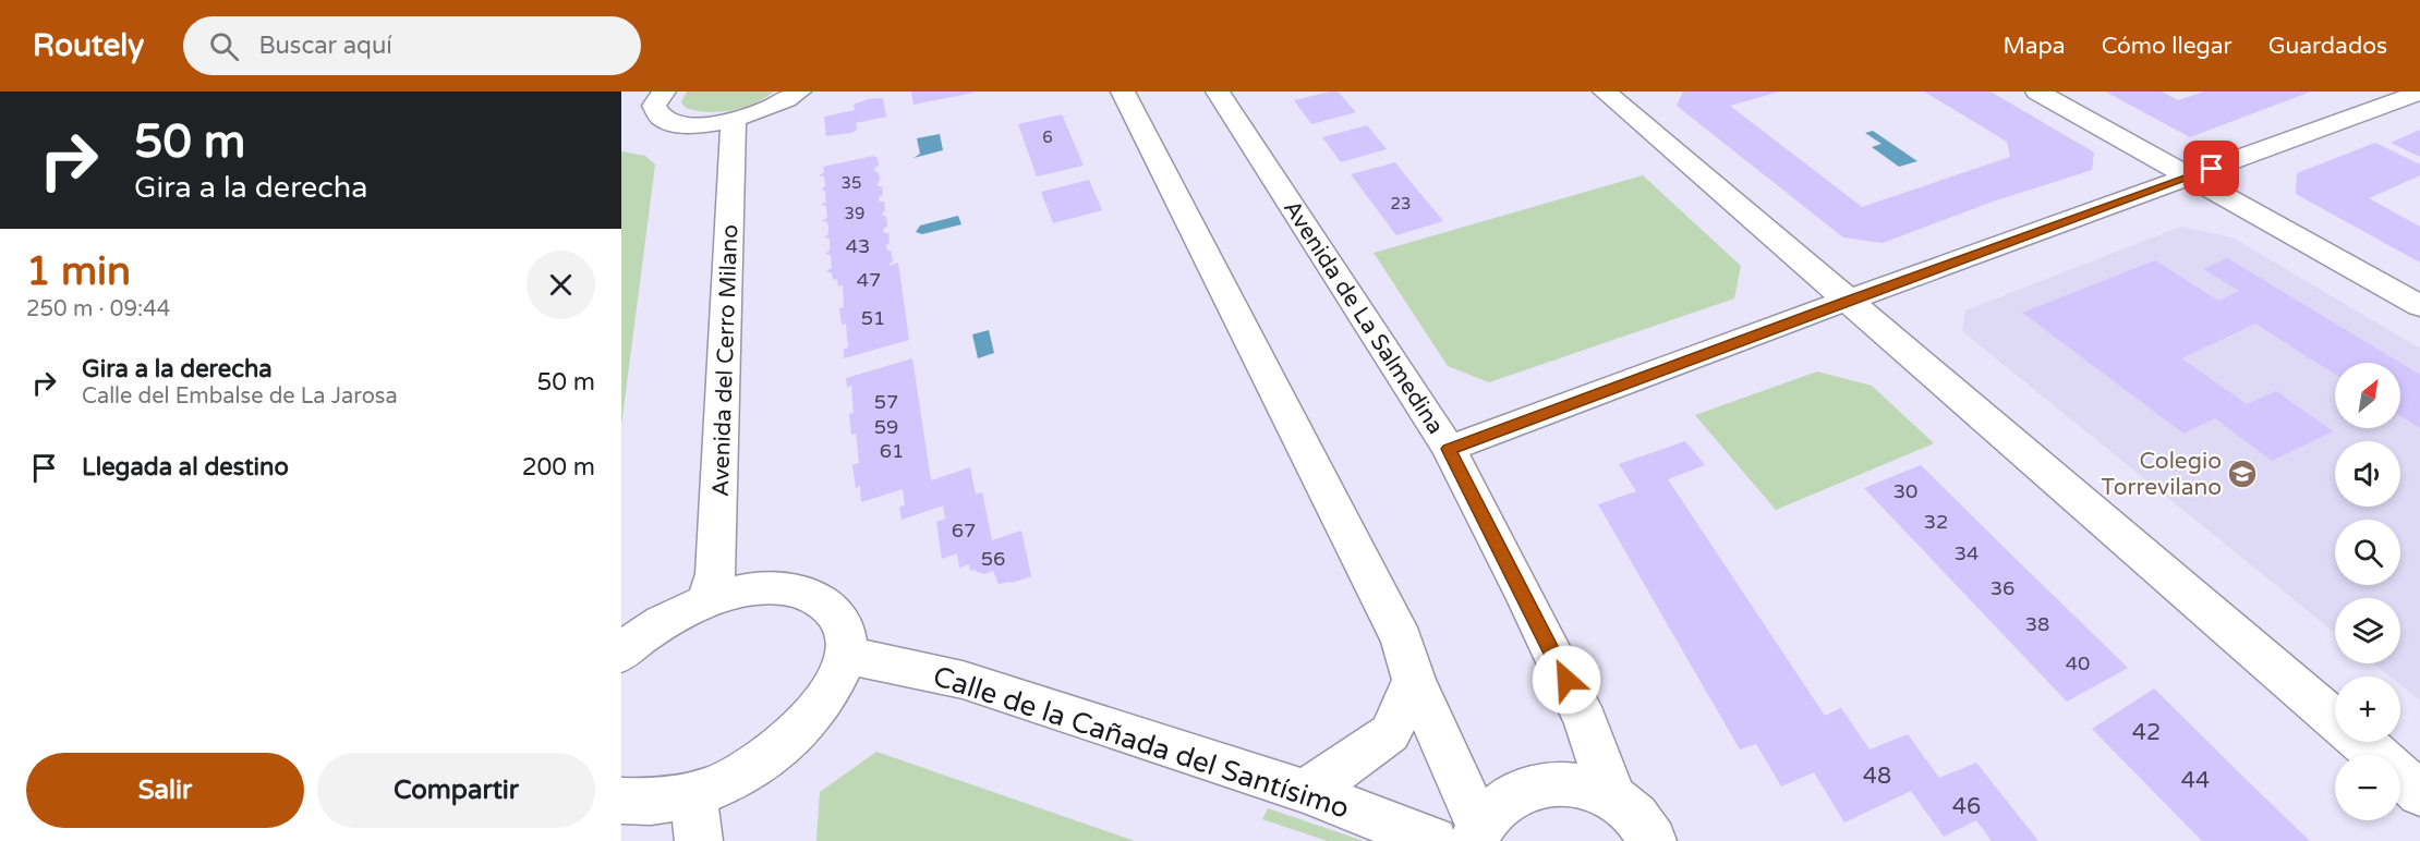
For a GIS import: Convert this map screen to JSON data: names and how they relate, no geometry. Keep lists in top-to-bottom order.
{
  "streets": {
    "street": ["Avenida de La Salmedina", "Avenida del Cerro Milano", "Calle de la Cañada del Santísimo"]
  },
  "places": {
    "school or university": ["Colegio Torrevilano"]
  },
  "house_numbers": [
    "6",
    "35",
    "23",
    "39",
    "43",
    "47",
    "51",
    "57",
    "59",
    "61",
    "30",
    "32",
    "67",
    "34",
    "56",
    "36",
    "38",
    "40",
    "42",
    "48",
    "44",
    "46"
  ],
  "north": "top right",
  "page": {
    "header": "Routely",
    "search": "Buscar aquí",
    "nav": ["Mapa", "Cómo llegar", "Guardados"],
    "turn": ["50 m", "Gira a la derecha"],
    "heading": ["1 min", "250 m · 09:44"],
    "list": [
      {
        "name": "Gira a la derecha",
        "note": "Calle del Embalse de La Jarosa",
        "value": "50 m"
      },
      {
        "name": "Llegada al destino",
        "value": "200 m"
      }
    ],
    "map_buttons": ["+", "−"],
    "buttons": ["Salir", "Compartir"]
  }
}
